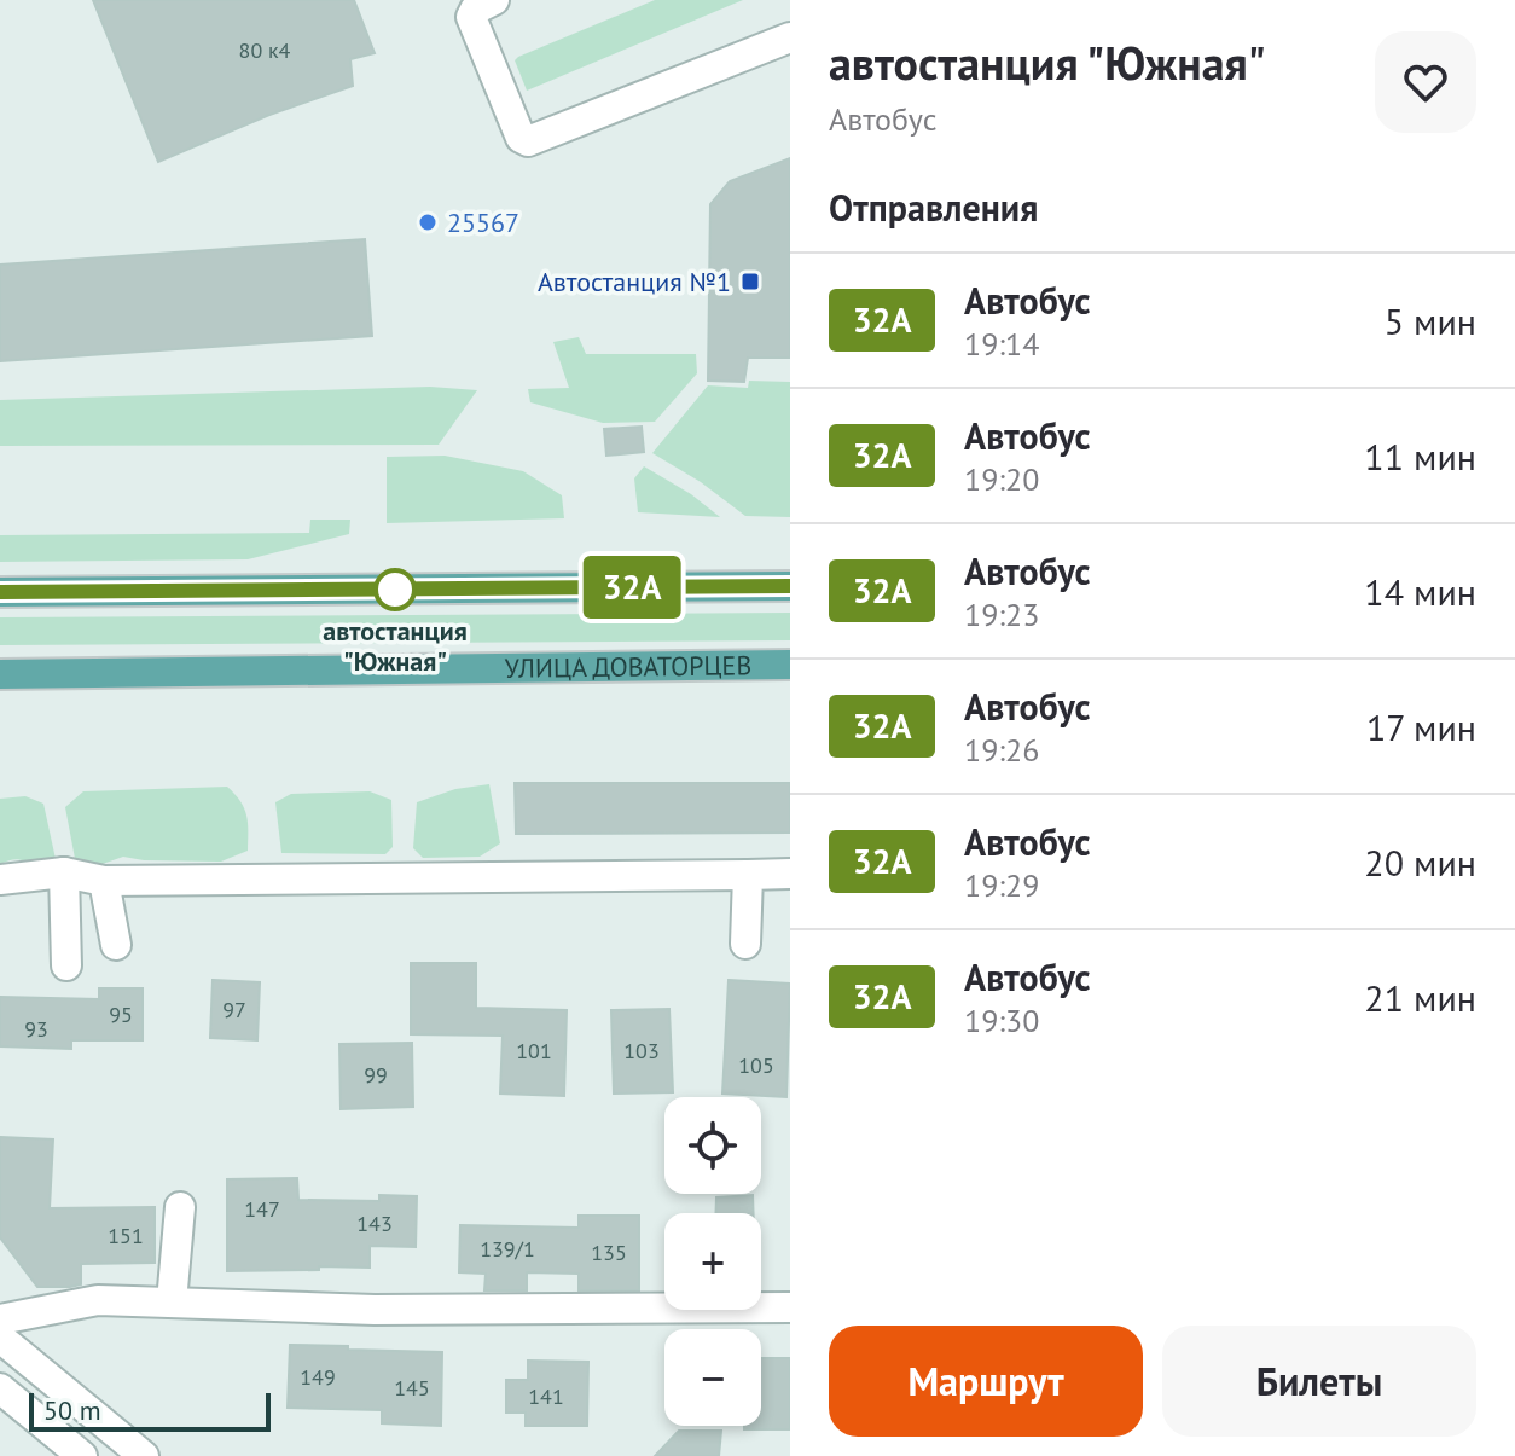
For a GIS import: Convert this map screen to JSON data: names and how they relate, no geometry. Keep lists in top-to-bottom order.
{
  "streets": {
    "main road": ["УЛИЦА ДОВАТОРЦЕВ"]
  },
  "places": {
    "other": ["25567", "автостанция \"Южная\""],
    "transit": ["Автостанция №1"]
  },
  "lines": ["bus line 32A"],
  "house_numbers": [
    "80 к4",
    "97",
    "95",
    "93",
    "101",
    "103",
    "105",
    "99",
    "147",
    "143",
    "151",
    "139/1",
    "135",
    "149",
    "145",
    "141"
  ],
  "scale_bar": "50 m",
  "page": {
    "on_map": "32A",
    "heading": [
      ["автостанция \"Южная\"", "Автобус"],
      "Отправления"
    ],
    "list": [
      {
        "mark": "32A",
        "name": "Автобус",
        "note": "19:14",
        "value": "5 мин"
      },
      {
        "mark": "32A",
        "name": "Автобус",
        "note": "19:20",
        "value": "11 мин"
      },
      {
        "mark": "32A",
        "name": "Автобус",
        "note": "19:23",
        "value": "14 мин"
      },
      {
        "mark": "32A",
        "name": "Автобус",
        "note": "19:26",
        "value": "17 мин"
      },
      {
        "mark": "32A",
        "name": "Автобус",
        "note": "19:29",
        "value": "20 мин"
      },
      {
        "mark": "32A",
        "name": "Автобус",
        "note": "19:30",
        "value": "21 мин"
      }
    ],
    "map_buttons": ["+", "−"],
    "buttons": ["Маршрут", "Билеты"],
    "scale": "50 m"
  }
}
